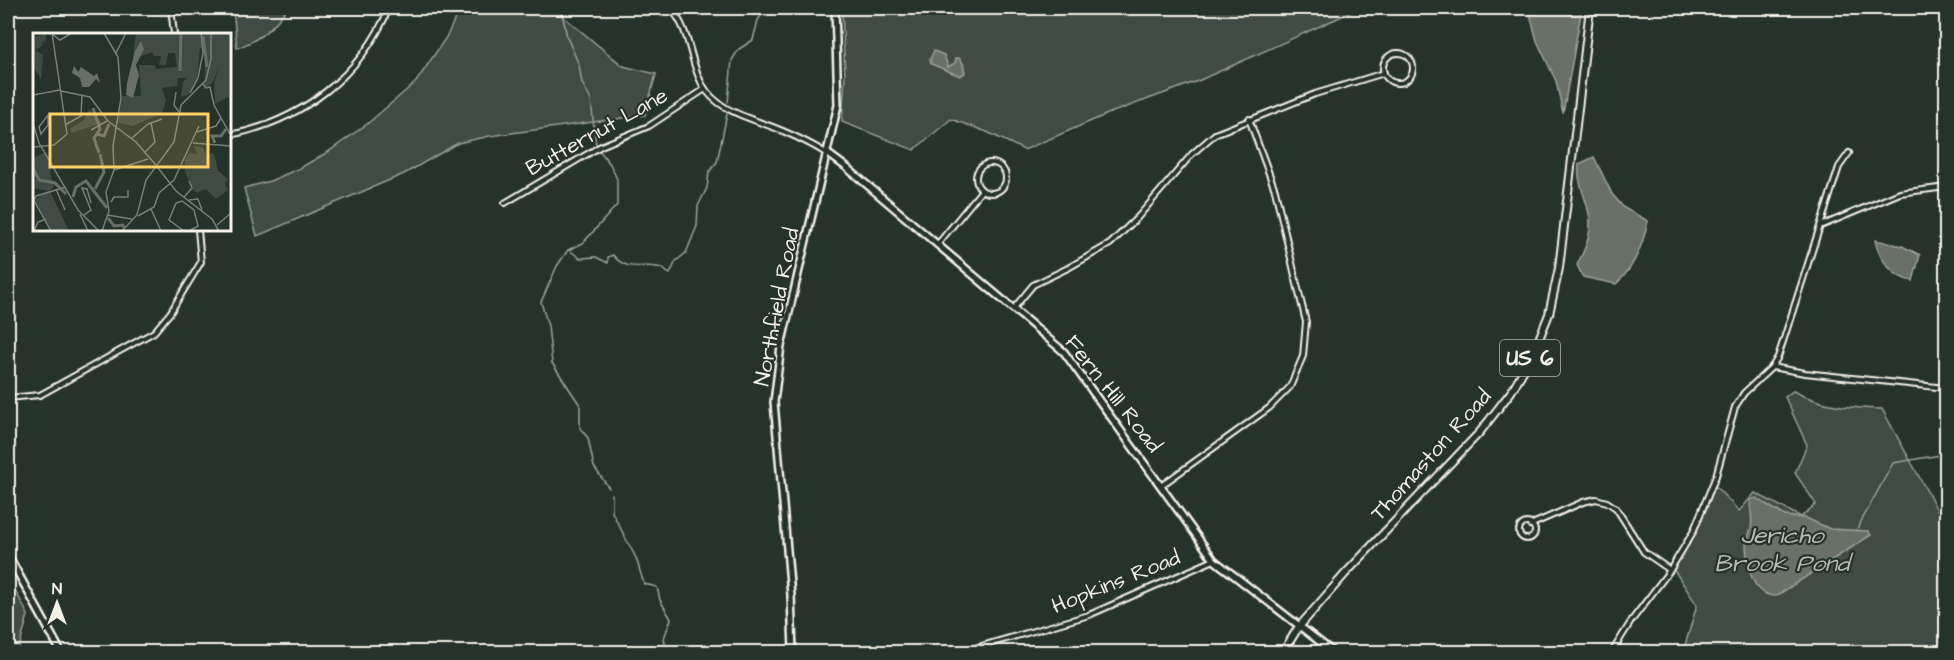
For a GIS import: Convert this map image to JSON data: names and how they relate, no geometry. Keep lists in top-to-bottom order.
{
  "streets": {
    "main road": ["US 6", "Thomaston Road"],
    "street": [
      "Butternut Lane",
      "Northfield Road",
      "Fern Hill Road",
      "Hopkins Road"
    ]
  },
  "crossings": [
    ["Northfield Road", "Fern Hill Road"],
    ["Fern Hill Road", "Thomaston Road"],
    ["Fern Hill Road", "Hopkins Road"]
  ],
  "water": ["Jericho Brook Pond"],
  "north": "top"
}
